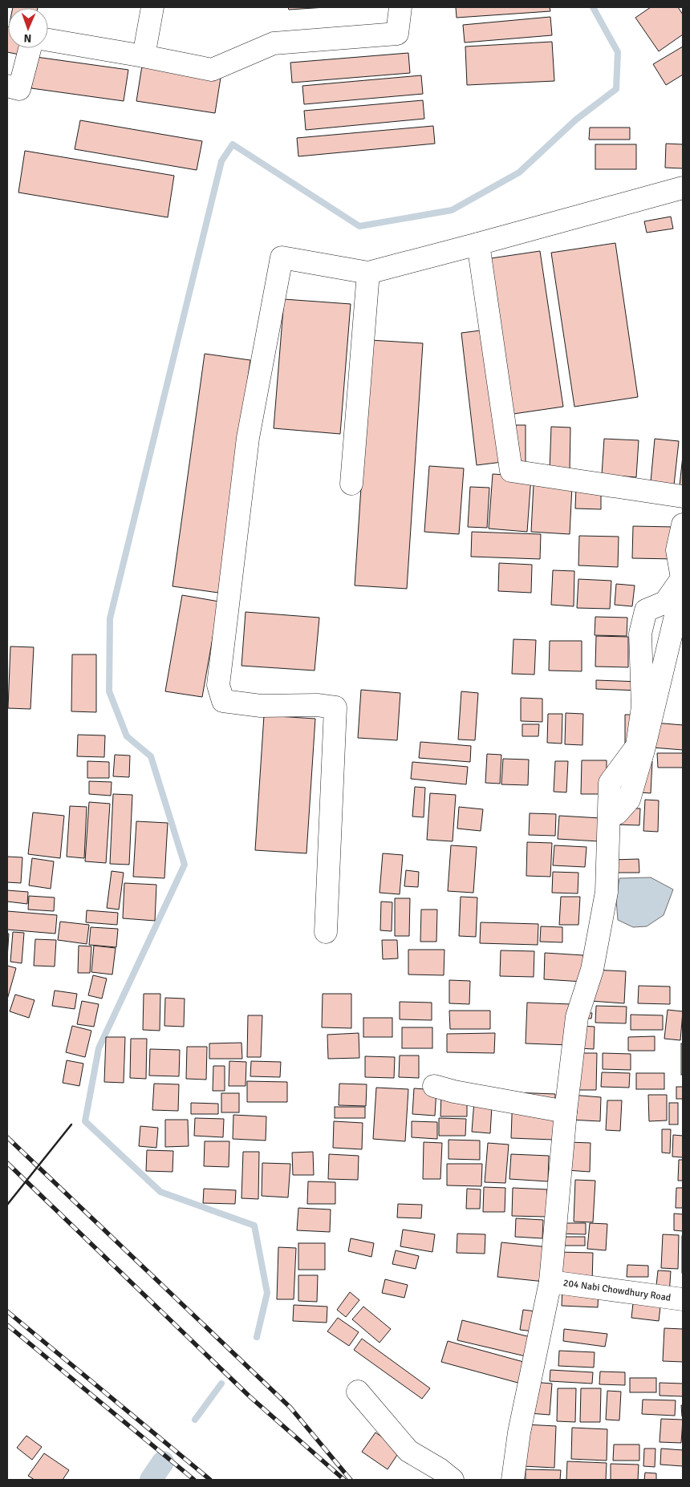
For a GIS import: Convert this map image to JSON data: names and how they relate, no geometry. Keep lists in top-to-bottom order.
{
  "streets": {
    "street": ["204 Nabi Chowdhury Road"]
  },
  "north": "bottom"
}
